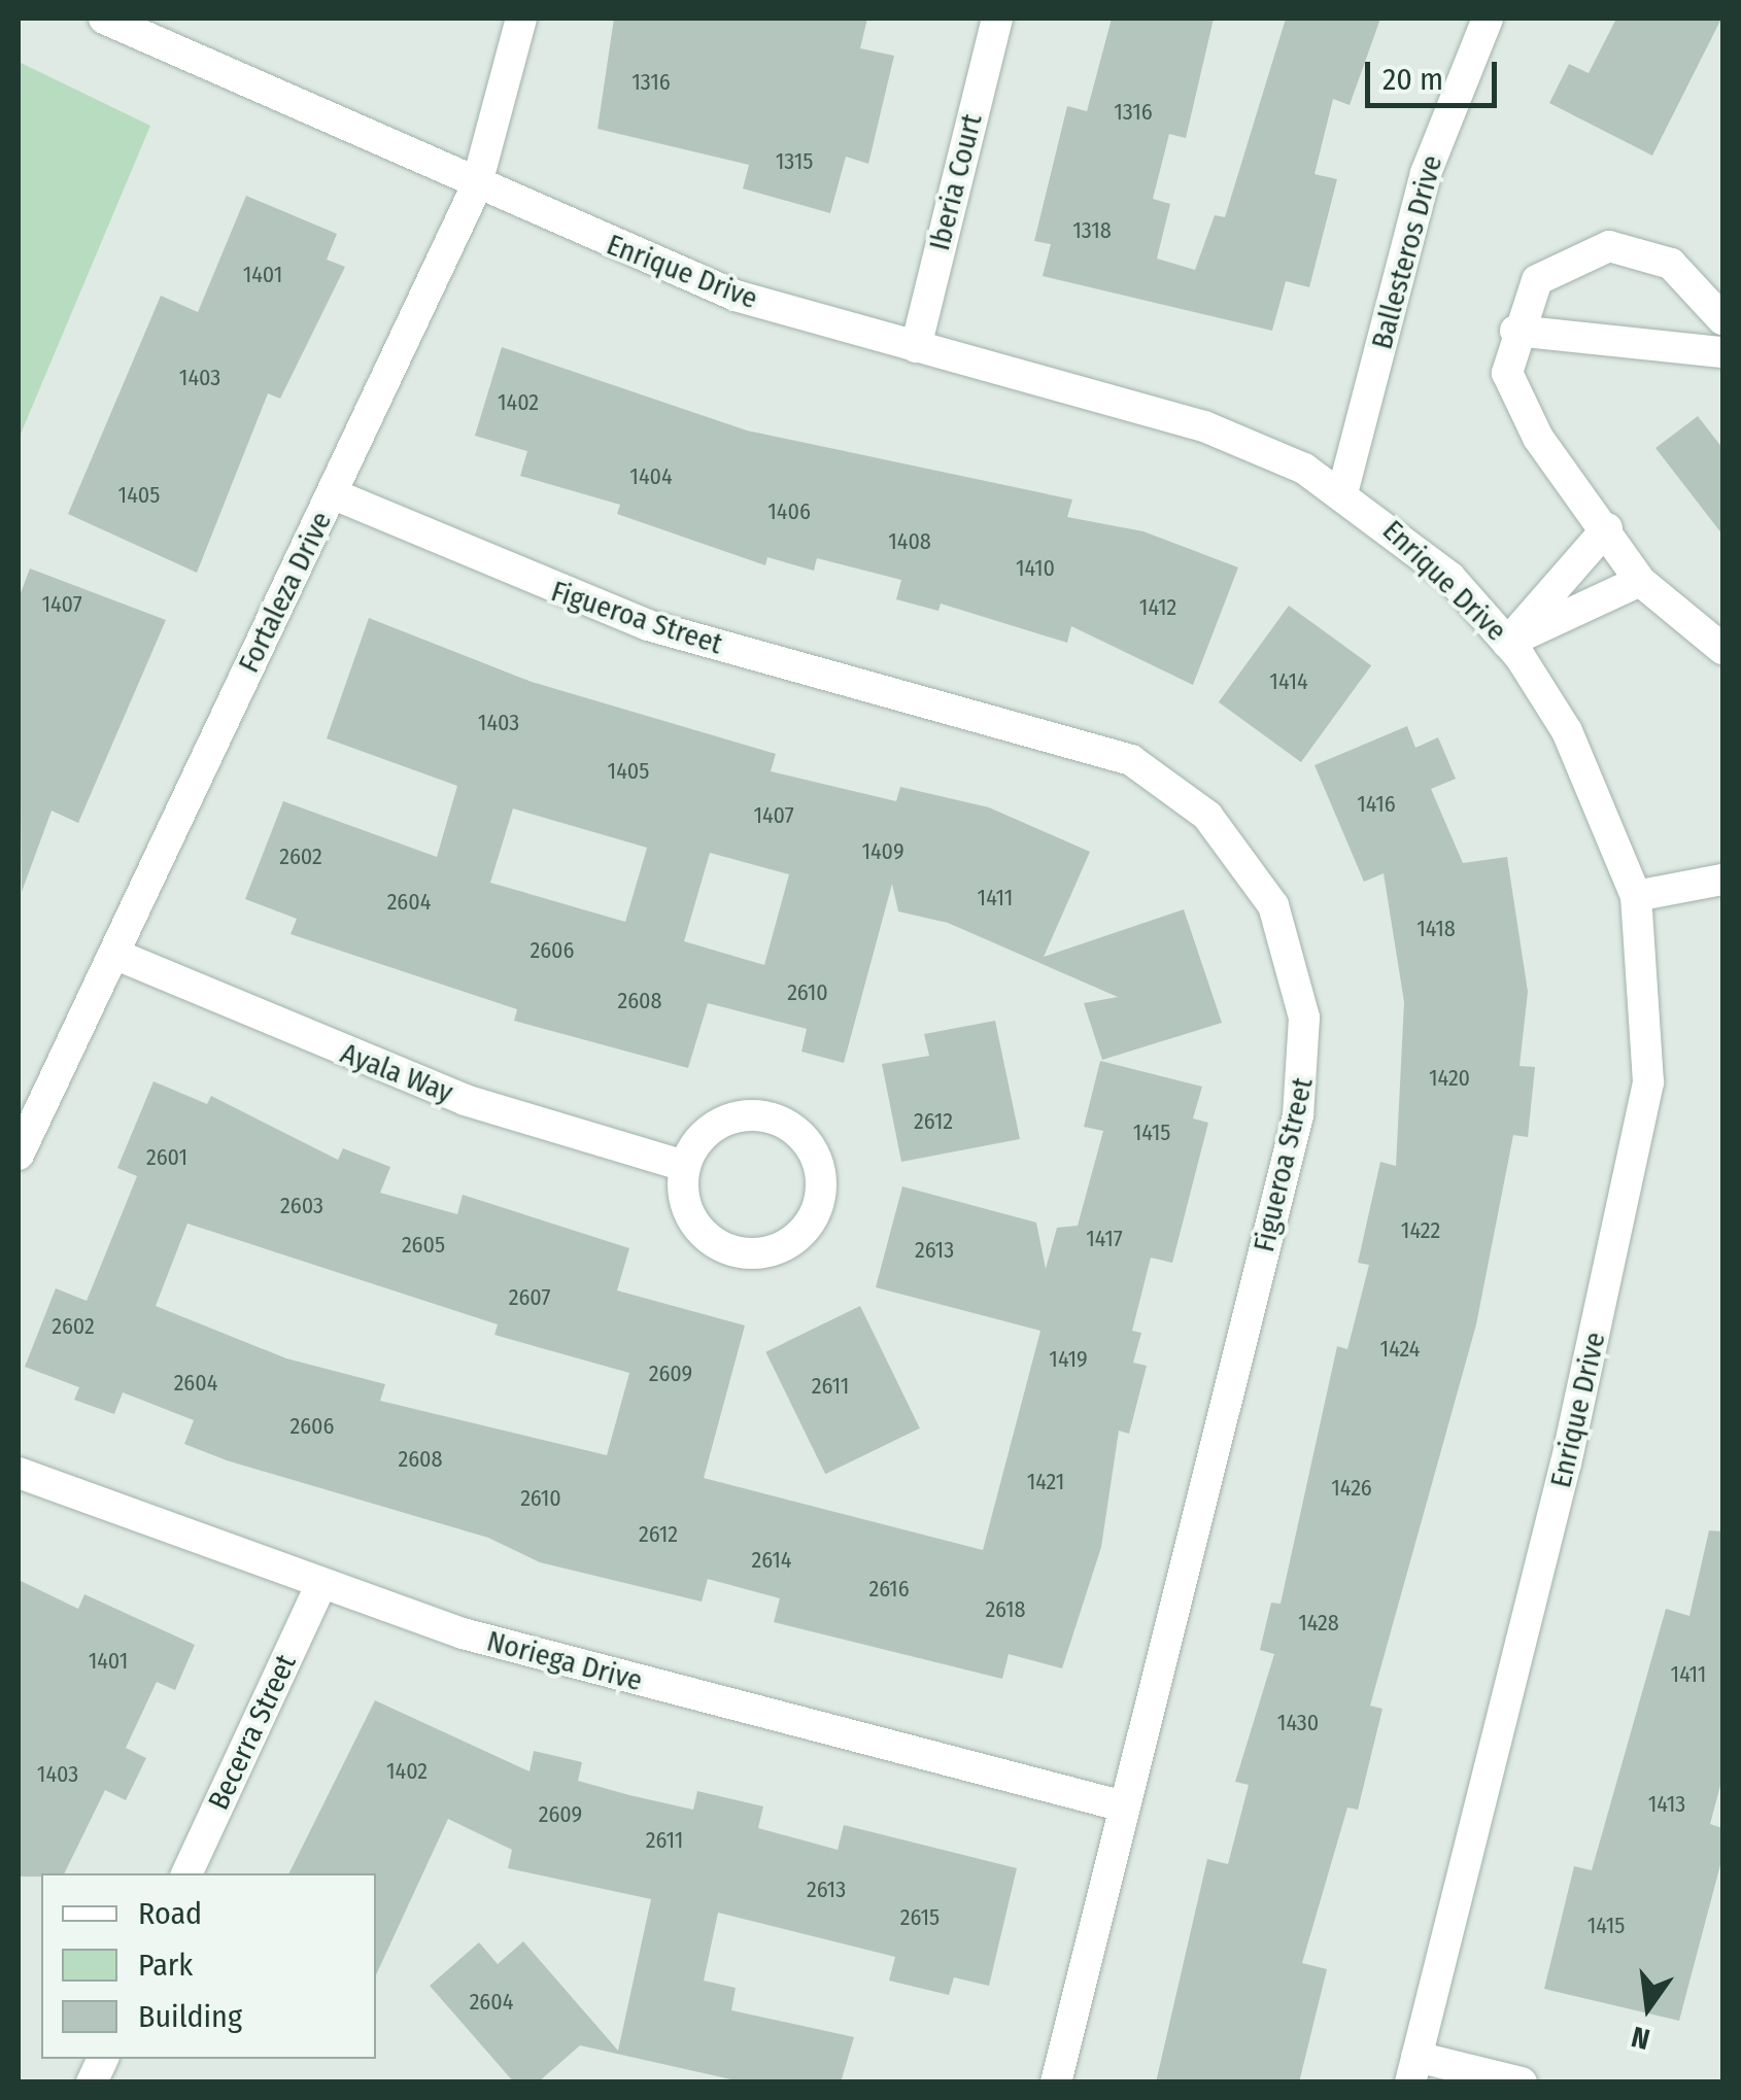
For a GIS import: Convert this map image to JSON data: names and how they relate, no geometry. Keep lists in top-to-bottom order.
{
  "streets": {
    "street": [
      "Iberia Court",
      "Ballesteros Drive",
      "Enrique Drive",
      "Fortaleza Drive",
      "Figueroa Street",
      "Ayala Way",
      "Noriega Drive",
      "Becerra Street"
    ]
  },
  "crossings": [
    ["Iberia Court", "Enrique Drive"],
    ["Ballesteros Drive", "Enrique Drive"],
    ["Enrique Drive", "Fortaleza Drive"],
    ["Fortaleza Drive", "Figueroa Street"],
    ["Fortaleza Drive", "Ayala Way"],
    ["Figueroa Street", "Noriega Drive"],
    ["Noriega Drive", "Becerra Street"]
  ],
  "house_numbers": [
    "1316",
    "1316",
    "1315",
    "1318",
    "1401",
    "1403",
    "1402",
    "1404",
    "1405",
    "1406",
    "1408",
    "1410",
    "1407",
    "1412",
    "1414",
    "1403",
    "1405",
    "1416",
    "1407",
    "1409",
    "2602",
    "1411",
    "2604",
    "1418",
    "2606",
    "2610",
    "2608",
    "1420",
    "2612",
    "1415",
    "2601",
    "2603",
    "1422",
    "1417",
    "2605",
    "2613",
    "2607",
    "2602",
    "1424",
    "1419",
    "2609",
    "2604",
    "2611",
    "2606",
    "2608",
    "1421",
    "1426",
    "2610",
    "2612",
    "2614",
    "2616",
    "2618",
    "1428",
    "1401",
    "1411",
    "1430",
    "1402",
    "1403",
    "1413",
    "2609",
    "2611",
    "2613",
    "2615",
    "1415",
    "2604"
  ],
  "legend": ["Road", "Park", "Building"],
  "scale_bar": "20 m",
  "north": "bottom"
}
